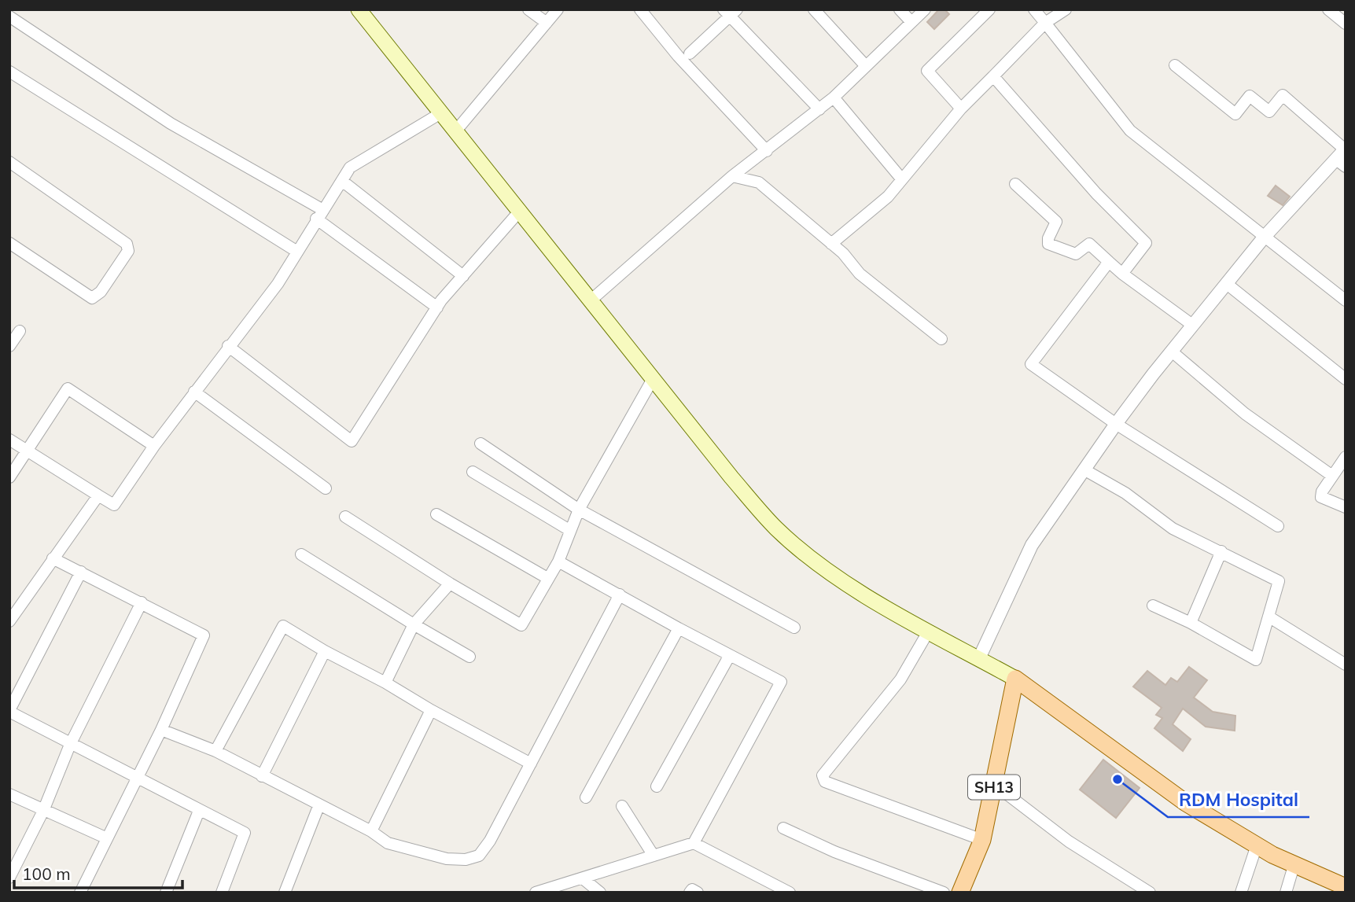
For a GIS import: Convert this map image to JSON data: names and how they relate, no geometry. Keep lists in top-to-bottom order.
{
  "streets": {
    "main road": ["SH13"]
  },
  "places": ["RDM Hospital"],
  "scale_bar": "100 m"
}
